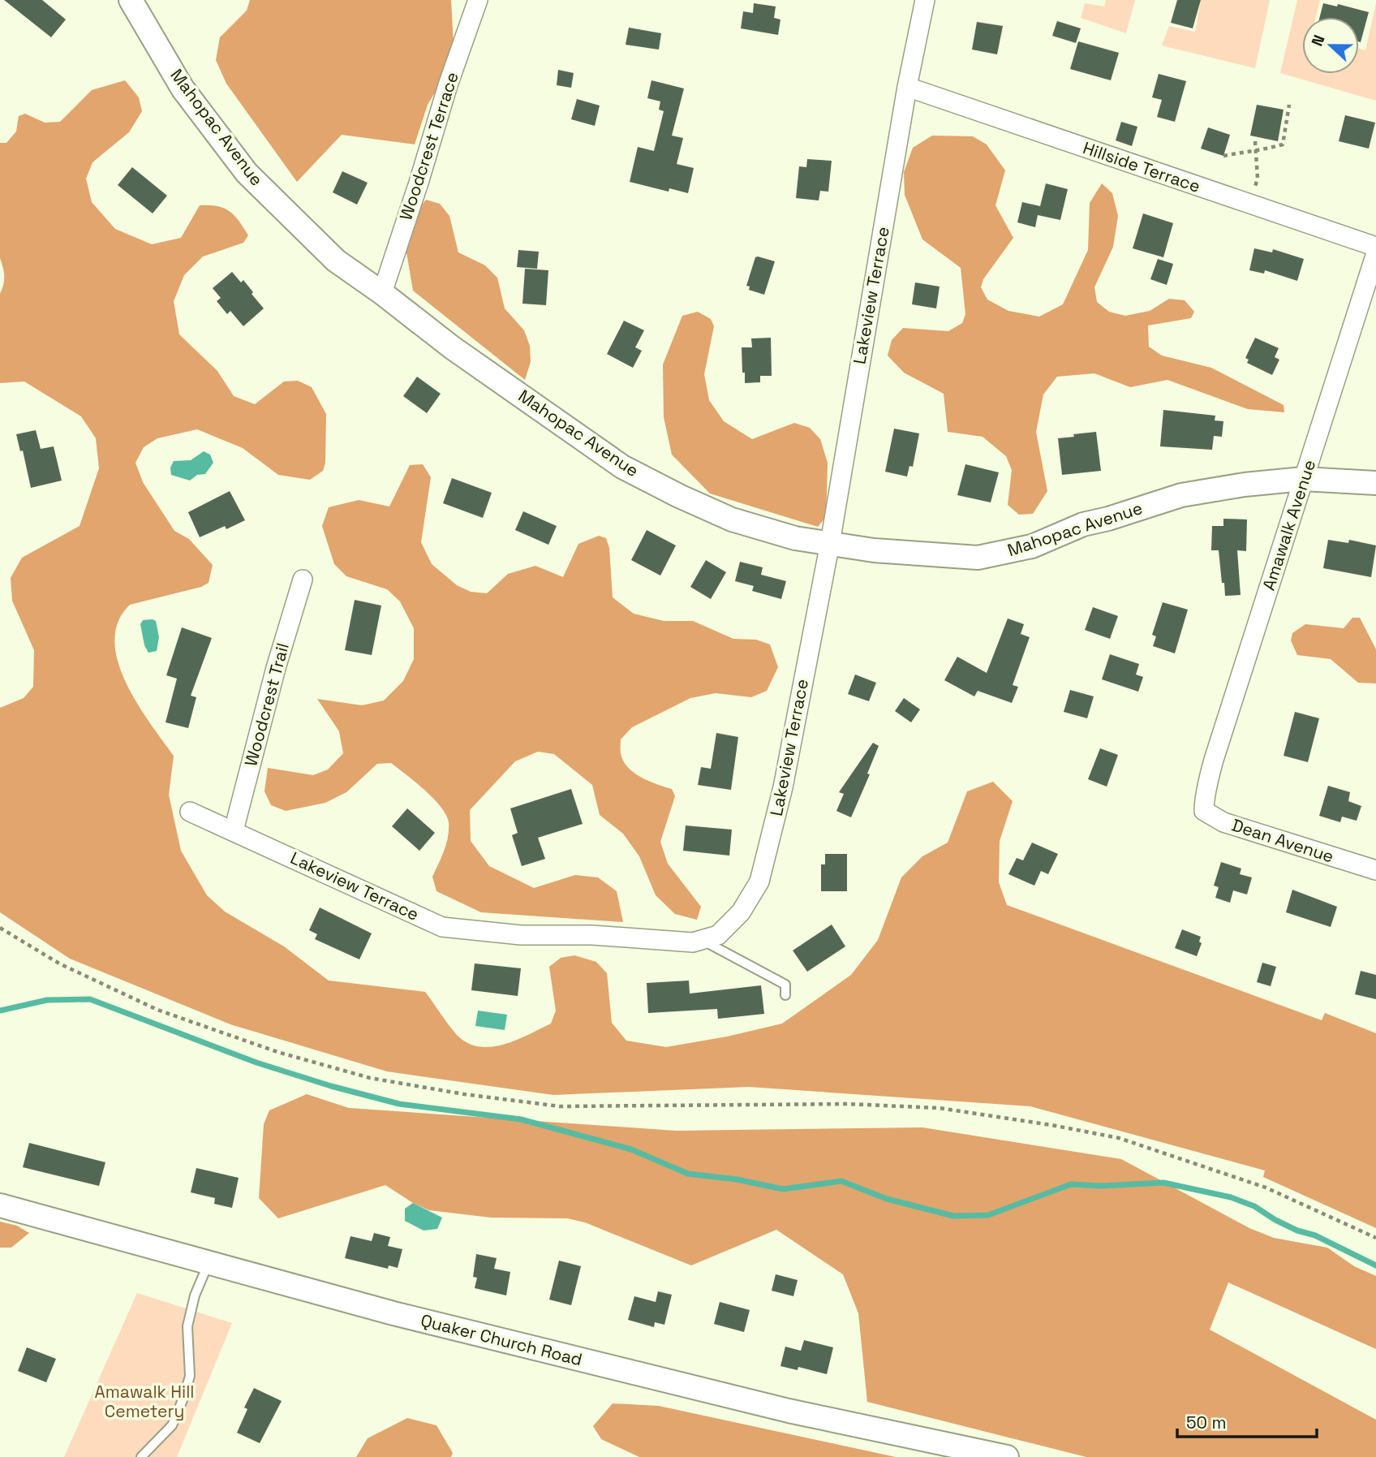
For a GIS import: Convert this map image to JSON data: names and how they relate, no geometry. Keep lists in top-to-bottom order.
{
  "streets": {
    "street": [
      "Mahopac Avenue",
      "Woodcrest Terrace",
      "Hillside Terrace",
      "Lakeview Terrace",
      "Amawalk Avenue",
      "Woodcrest Trail",
      "Dean Avenue",
      "Quaker Church Road"
    ]
  },
  "crossings": [
    ["Mahopac Avenue", "Woodcrest Terrace"],
    ["Mahopac Avenue", "Lakeview Terrace"],
    ["Mahopac Avenue", "Amawalk Avenue"],
    ["Hillside Terrace", "Lakeview Terrace"],
    ["Lakeview Terrace", "Woodcrest Trail"],
    ["Amawalk Avenue", "Dean Avenue"]
  ],
  "parks": ["Amawalk Hill Cemetery"],
  "scale_bar": "50 m",
  "north": "left"
}
